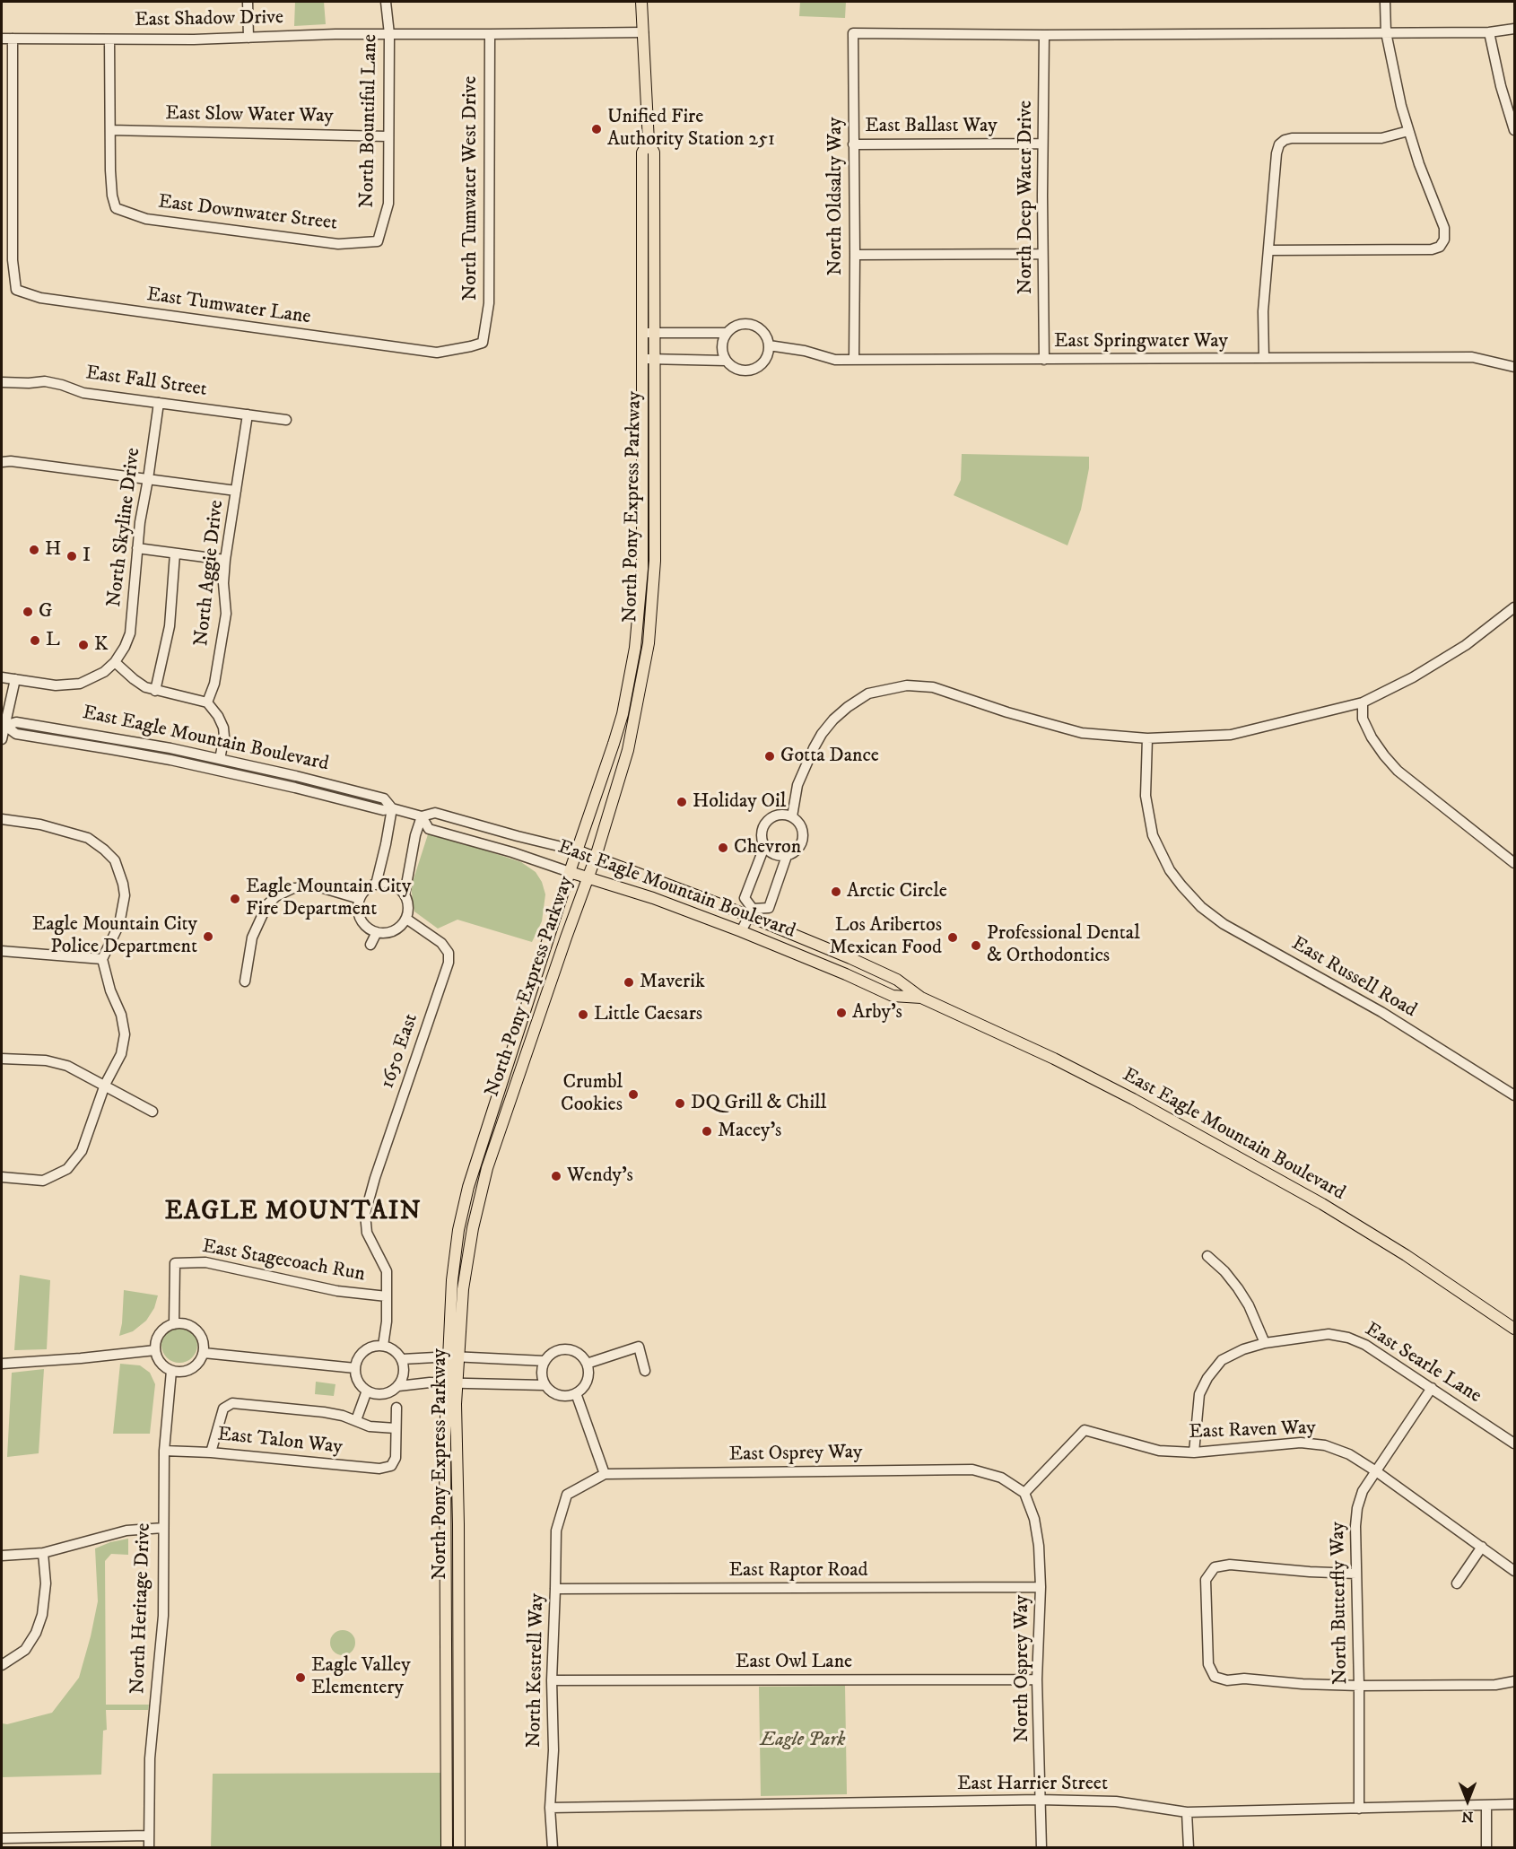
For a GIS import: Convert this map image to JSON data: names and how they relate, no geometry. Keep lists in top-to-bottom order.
{
  "streets": {
    "main road": ["North Pony Express Parkway", "East Eagle Mountain Boulevard"],
    "street": [
      "East Shadow Drive",
      "East Slow Water Way",
      "North Bountiful Lane",
      "East Ballast Way",
      "North Tumwater West Drive",
      "North Oldsalty Way",
      "North Deep Water Drive",
      "East Downwater Street",
      "East Tumwater Lane",
      "East Springwater Way",
      "East Fall Street",
      "North Skyline Drive",
      "North Aggie Drive",
      "East Russell Road",
      "1650 East",
      "East Stagecoach Run",
      "East Searle Lane",
      "East Raven Way",
      "East Talon Way",
      "East Osprey Way",
      "East Raptor Road",
      "North Butterfly Way",
      "North Heritage Drive",
      "East Owl Lane",
      "North Osprey Way",
      "North Kestrell Way",
      "East Harrier Street"
    ]
  },
  "crossings": [
    ["East Shadow Drive", "North Bountiful Lane"],
    ["East Shadow Drive", "North Tumwater West Drive"],
    ["East Shadow Drive", "East Tumwater Lane"],
    ["East Shadow Drive", "North Pony Express Parkway"],
    ["East Slow Water Way", "North Bountiful Lane"],
    ["East Slow Water Way", "East Downwater Street"],
    ["North Bountiful Lane", "East Downwater Street"],
    ["East Ballast Way", "North Oldsalty Way"],
    ["East Ballast Way", "North Deep Water Drive"],
    ["North Tumwater West Drive", "East Tumwater Lane"],
    ["North Oldsalty Way", "North Deep Water Drive"],
    ["North Oldsalty Way", "East Springwater Way"],
    ["North Deep Water Drive", "East Springwater Way"],
    ["East Fall Street", "North Skyline Drive"],
    ["East Fall Street", "North Aggie Drive"],
    ["North Pony Express Parkway", "East Eagle Mountain Boulevard"],
    ["1650 East", "East Stagecoach Run"],
    ["East Stagecoach Run", "North Heritage Drive"],
    ["East Searle Lane", "East Raven Way"],
    ["East Searle Lane", "North Butterfly Way"],
    ["East Raven Way", "East Osprey Way"],
    ["East Raven Way", "North Butterfly Way"],
    ["East Raven Way", "North Osprey Way"],
    ["East Talon Way", "North Heritage Drive"],
    ["East Osprey Way", "North Osprey Way"],
    ["East Osprey Way", "North Kestrell Way"],
    ["East Raptor Road", "North Osprey Way"],
    ["East Raptor Road", "North Kestrell Way"],
    ["North Butterfly Way", "East Harrier Street"],
    ["East Owl Lane", "North Osprey Way"],
    ["East Owl Lane", "North Kestrell Way"],
    ["North Osprey Way", "East Harrier Street"],
    ["North Kestrell Way", "East Harrier Street"]
  ],
  "districts": ["EAGLE MOUNTAIN"],
  "parks": ["Eagle Park"],
  "places": [
    "Unified Fire Authority Station 251",
    "H",
    "I",
    "G",
    "L",
    "K",
    "Gotta Dance",
    "Holiday Oil",
    "Chevron",
    "Arctic Circle",
    "Eagle Mountain City Fire Department",
    "Eagle Mountain City Police Department",
    "Los Aribertos Mexican Food",
    "Professional Dental & Orthodontics",
    "Maverik",
    "Arby's",
    "Little Caesars",
    "Crumbl Cookies",
    "DQ Grill & Chill",
    "Macey's",
    "Wendy's",
    "Eagle Valley Elementery"
  ],
  "north": "bottom"
}
